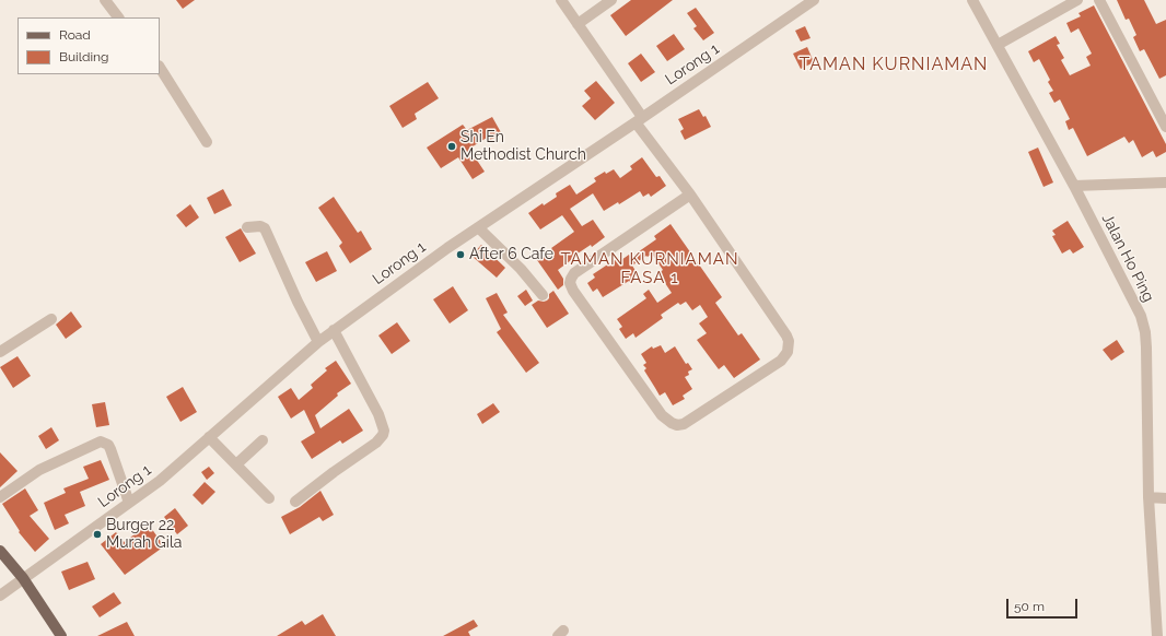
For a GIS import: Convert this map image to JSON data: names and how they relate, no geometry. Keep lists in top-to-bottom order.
{
  "streets": {
    "street": ["Lorong 1", "Jalan Ho Ping"]
  },
  "districts": ["TAMAN KURNIAMAN", "TAMAN KURNIAMAN FASA 1"],
  "places": ["Shi En Methodist Church", "After 6 Cafe", "Burger 22 Murah Gila"],
  "legend": ["Road", "Building"],
  "scale_bar": "50 m"
}
